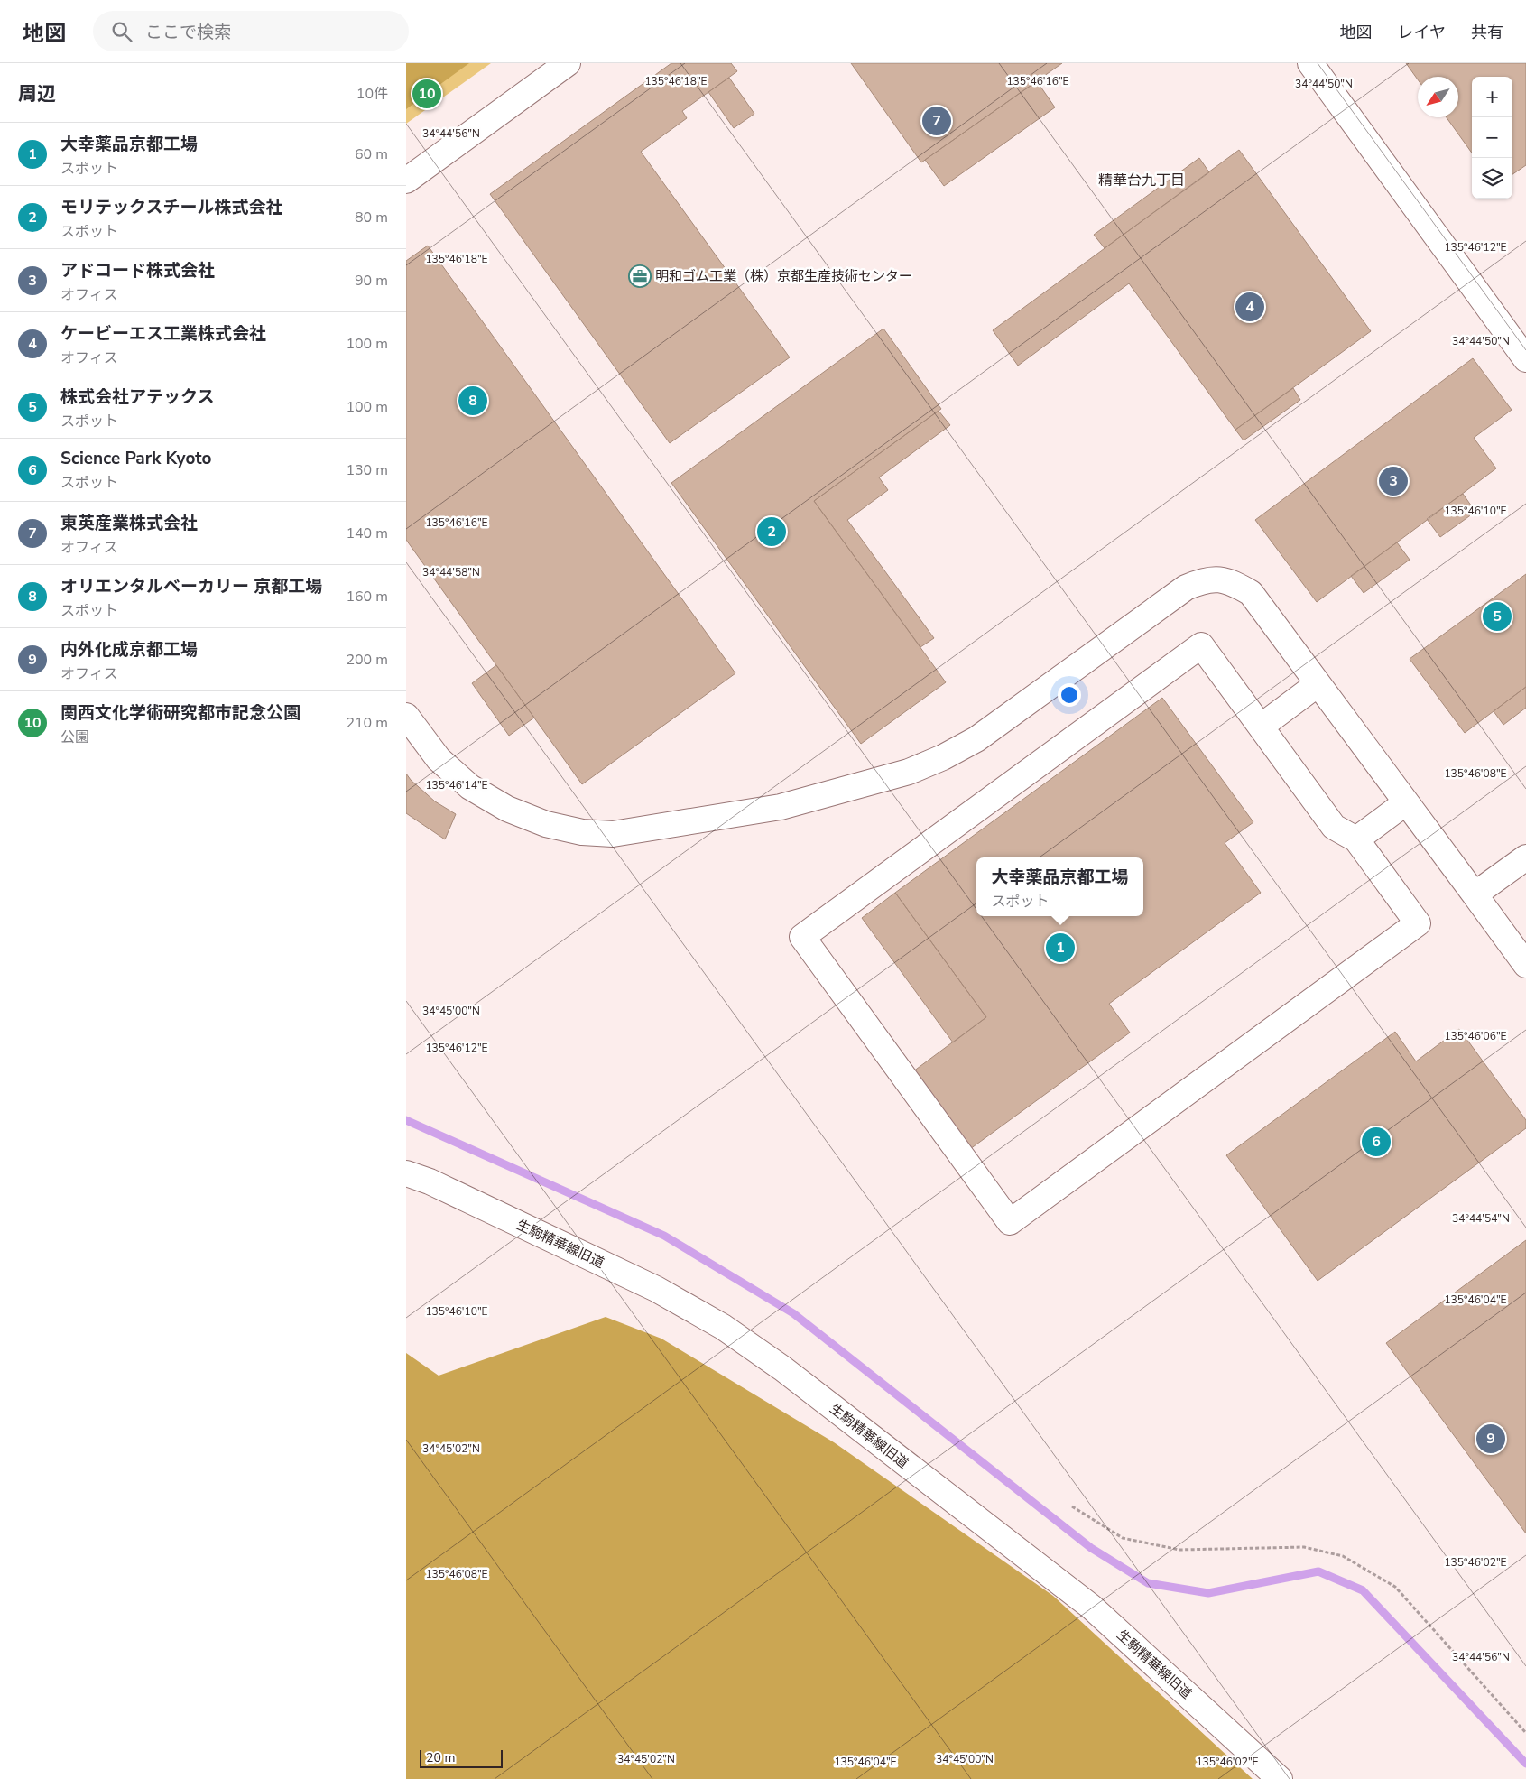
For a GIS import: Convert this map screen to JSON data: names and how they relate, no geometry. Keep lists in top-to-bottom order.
{
  "streets": {
    "street": ["生駒精華線旧道"]
  },
  "districts": ["精華台九丁目"],
  "places": {
    "office": ["明和ゴム工業（株）京都生産技術センター"]
  },
  "scale_bar": "20 m",
  "north": "bottom left",
  "page": {
    "header": "地図",
    "search": "ここで検索",
    "nav": ["地図", "レイヤ", "共有"],
    "heading": ["周辺", "10件"],
    "map_buttons": ["+", "−"],
    "pins": [
      "10",
      "7",
      "4",
      "8",
      "3",
      "2",
      "5",
      "1",
      "6",
      "9"
    ],
    "list": [
      {
        "mark": "1",
        "name": "大幸薬品京都工場",
        "note": "スポット",
        "value": "60 m"
      },
      {
        "mark": "2",
        "name": "モリテックスチール株式会社",
        "note": "スポット",
        "value": "80 m"
      },
      {
        "mark": "3",
        "name": "アドコード株式会社",
        "note": "オフィス",
        "value": "90 m"
      },
      {
        "mark": "4",
        "name": "ケービーエス工業株式会社",
        "note": "オフィス",
        "value": "100 m"
      },
      {
        "mark": "5",
        "name": "株式会社アテックス",
        "note": "スポット",
        "value": "100 m"
      },
      {
        "mark": "6",
        "name": "Science Park Kyoto",
        "note": "スポット",
        "value": "130 m"
      },
      {
        "mark": "7",
        "name": "東英産業株式会社",
        "note": "オフィス",
        "value": "140 m"
      },
      {
        "mark": "8",
        "name": "オリエンタルベーカリー 京都工場",
        "note": "スポット",
        "value": "160 m"
      },
      {
        "mark": "9",
        "name": "内外化成京都工場",
        "note": "オフィス",
        "value": "200 m"
      },
      {
        "mark": "10",
        "name": "関西文化学術研究都市記念公園",
        "note": "公園",
        "value": "210 m"
      }
    ],
    "popup": ["大幸薬品京都工場", "スポット"],
    "scale": "20 m"
  },
  "coordinates": [
    "135°46'18\"E",
    "135°46'16\"E",
    "34°44'50\"N",
    "34°44'56\"N",
    "135°46'12\"E",
    "135°46'10\"E",
    "34°44'58\"N",
    "135°46'08\"E",
    "135°46'14\"E",
    "34°45'00\"N",
    "135°46'06\"E",
    "34°44'54\"N",
    "135°46'04\"E",
    "34°45'02\"N",
    "135°46'02\"E"
  ]
}
